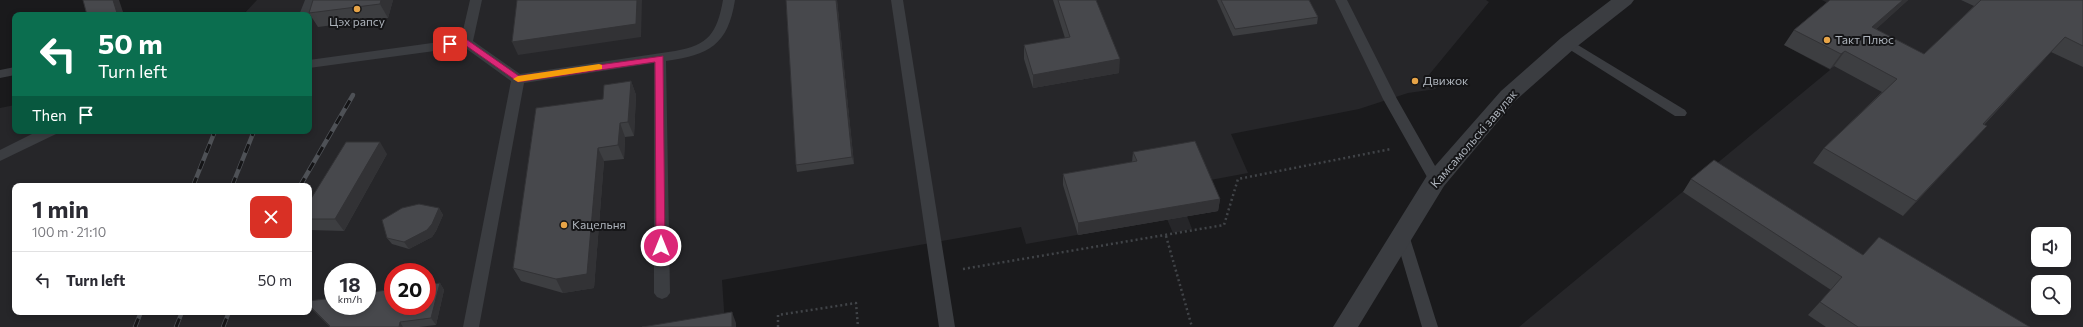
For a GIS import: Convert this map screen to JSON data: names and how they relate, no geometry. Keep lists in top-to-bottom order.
{
  "streets": {
    "street": ["Камсамольскі завулак"]
  },
  "places": [
    "Цэх рапсу",
    "Такт Плюс",
    "Движок",
    "Кацельня"
  ],
  "page": {
    "turn": ["50 m", "Turn left"],
    "then": "Then",
    "heading": ["1 min", "100 m · 21:10"],
    "list": [
      {
        "name": "Turn left",
        "value": "50 m"
      }
    ],
    "speed": "18 km/h",
    "limit": "20"
  }
}
